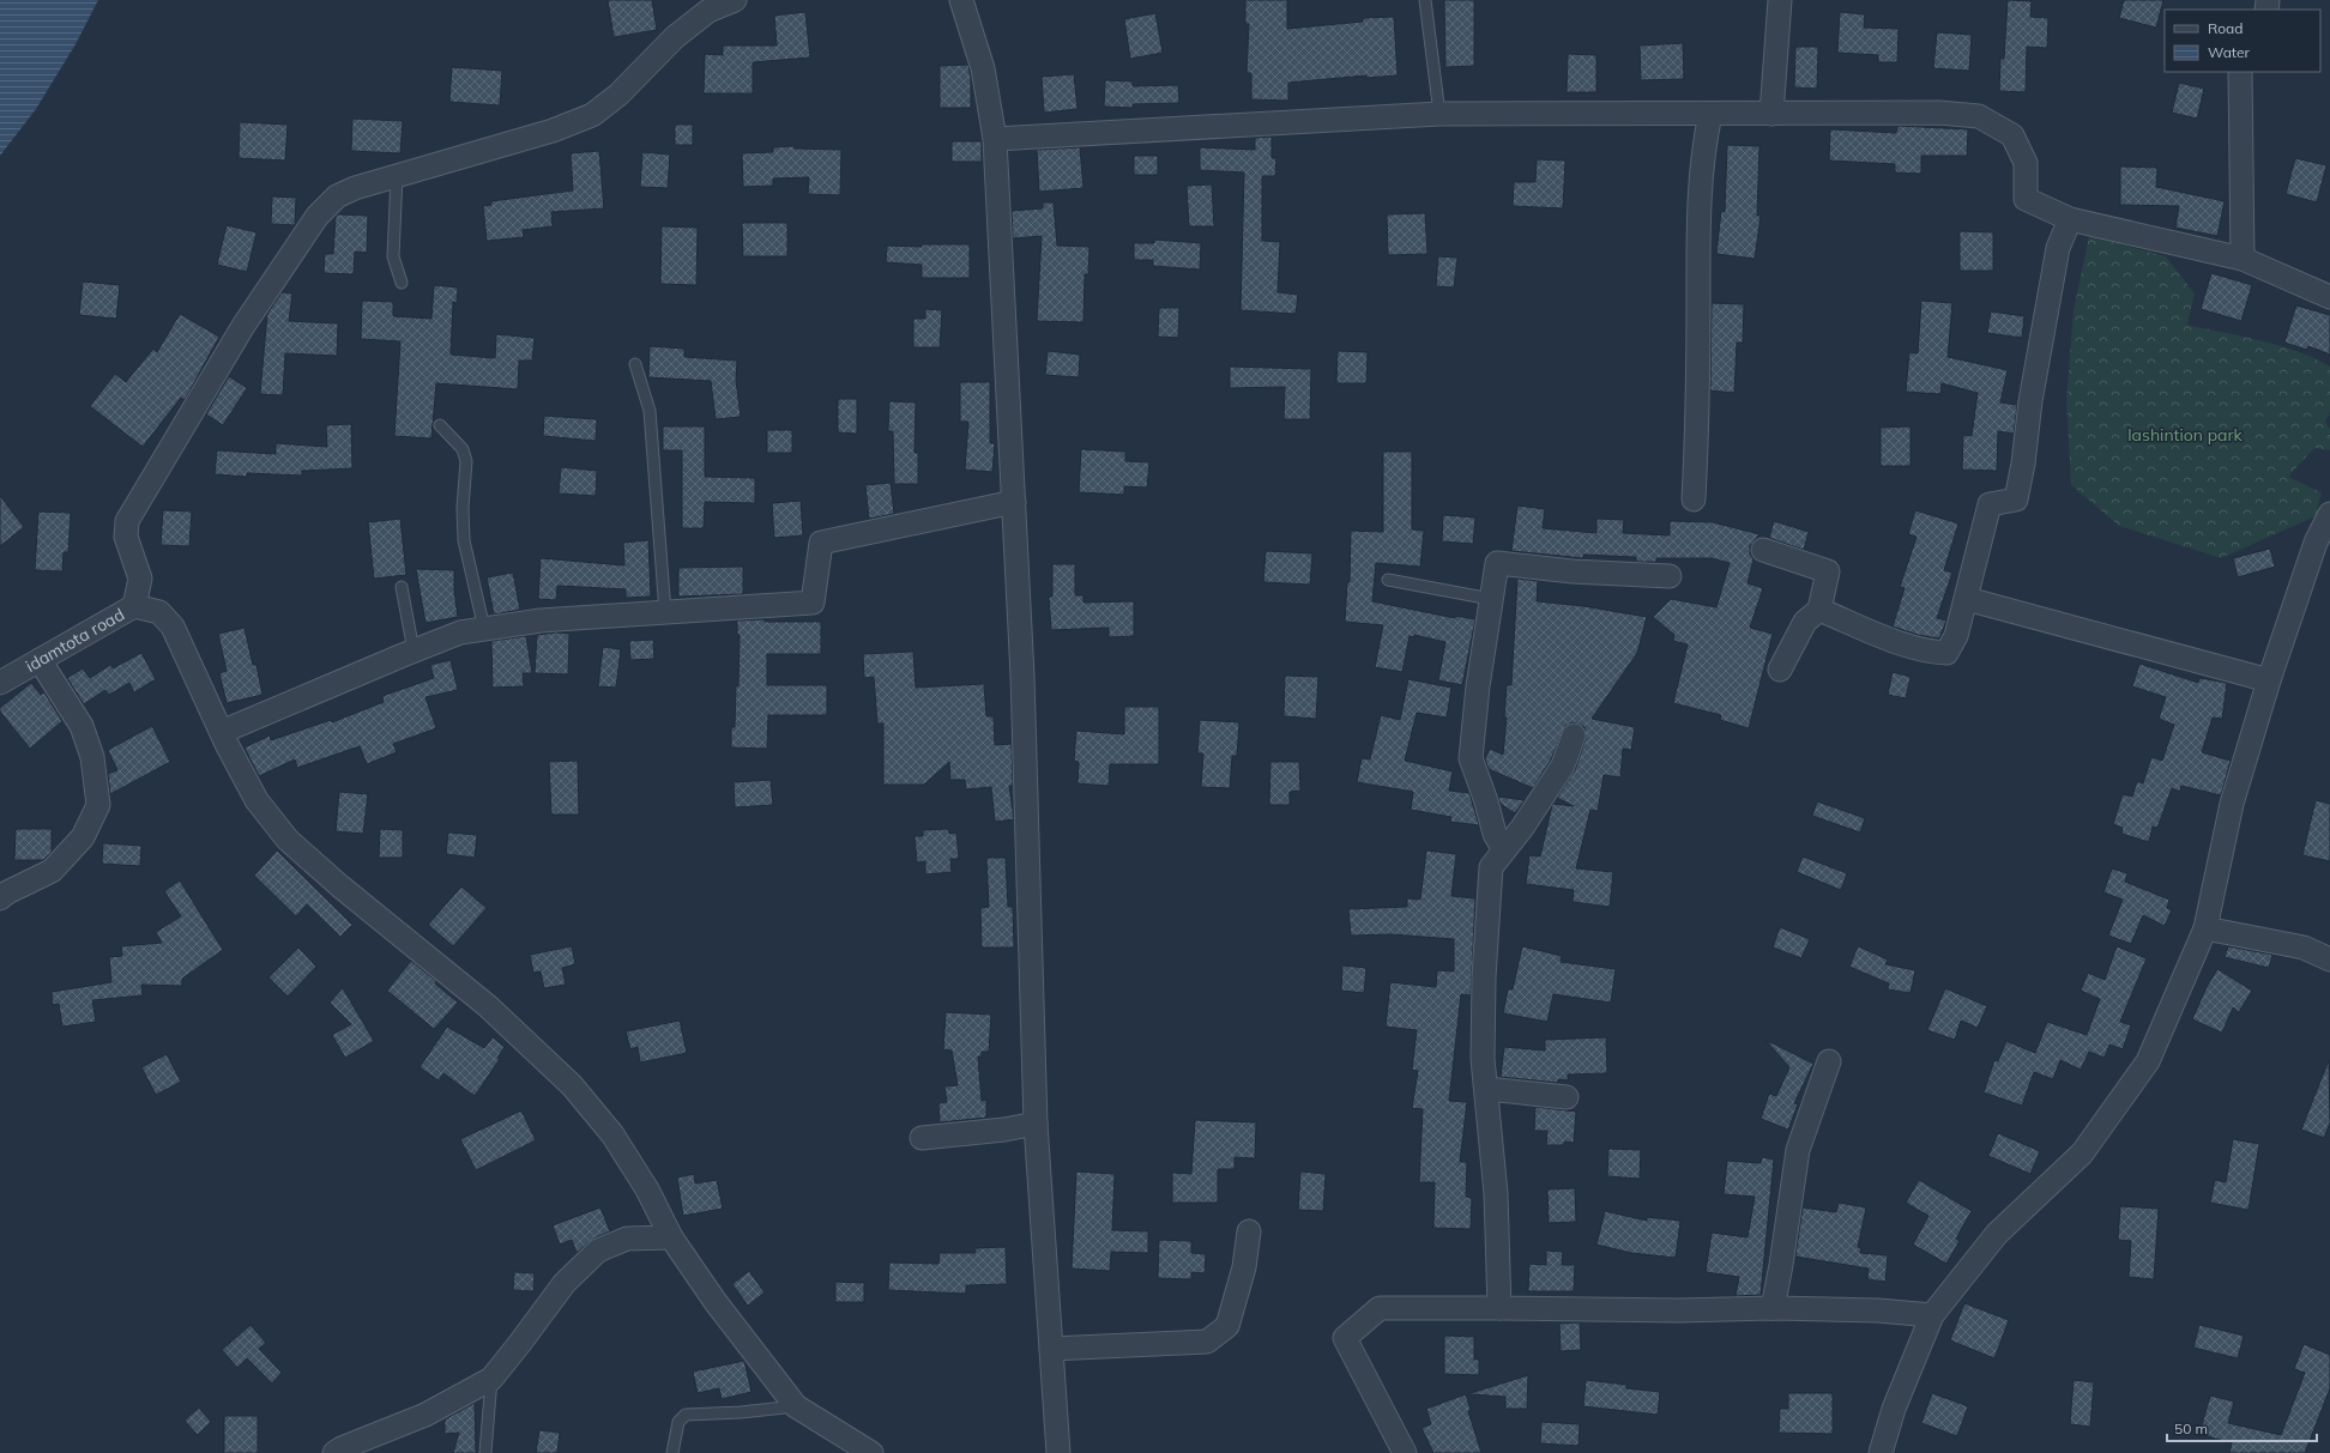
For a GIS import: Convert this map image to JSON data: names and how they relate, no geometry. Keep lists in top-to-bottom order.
{
  "streets": {
    "street": ["idamtota road"]
  },
  "parks": ["lashintion park"],
  "legend": ["Road", "Water"],
  "scale_bar": "50 m"
}
